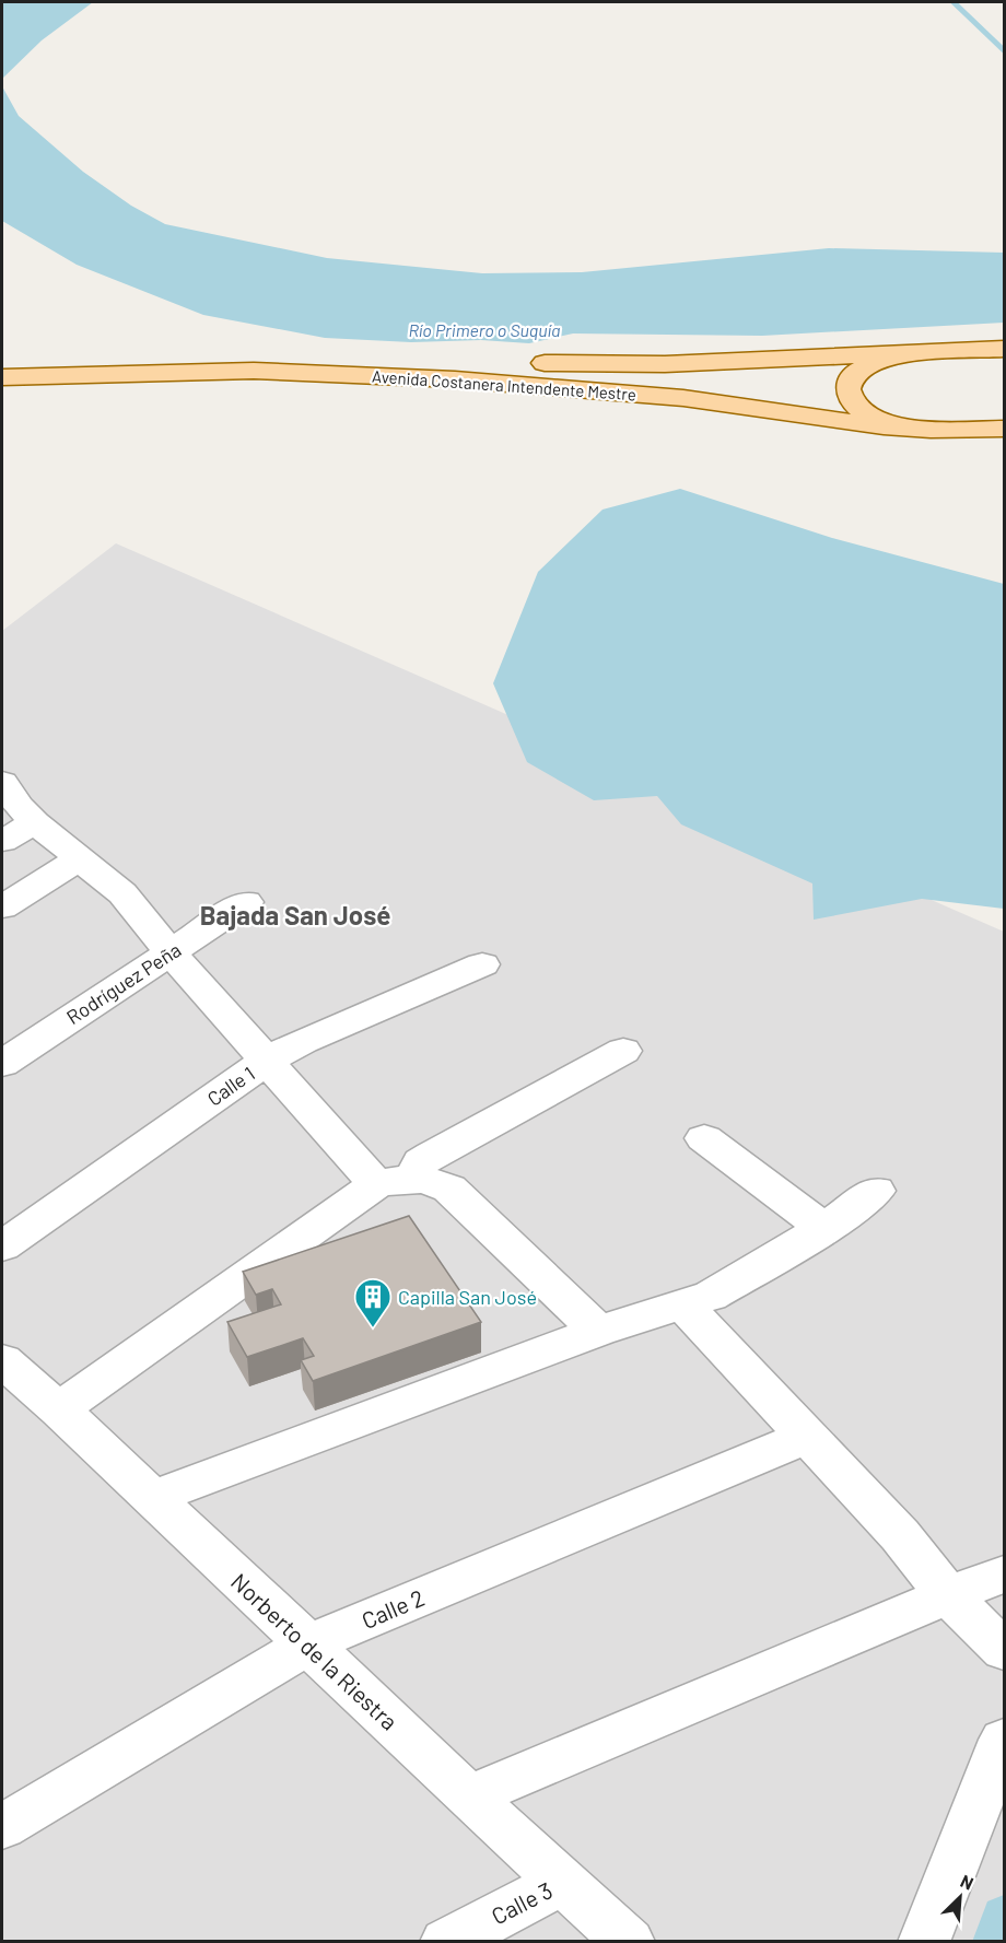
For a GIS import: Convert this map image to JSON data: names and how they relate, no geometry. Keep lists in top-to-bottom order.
{
  "streets": {
    "main road": ["Avenida Costanera Intendente Mestre"],
    "street": [
      "Rodríguez Peña",
      "Calle 1",
      "Calle 2",
      "Norberto de la Riestra",
      "Calle 3"
    ]
  },
  "crossings": [
    ["Calle 2", "Norberto de la Riestra"],
    ["Norberto de la Riestra", "Calle 3"]
  ],
  "districts": ["Bajada San José"],
  "water": ["Río Primero o Suquía"],
  "places": {
    "building": ["Capilla San José"]
  },
  "north": "top right"
}
